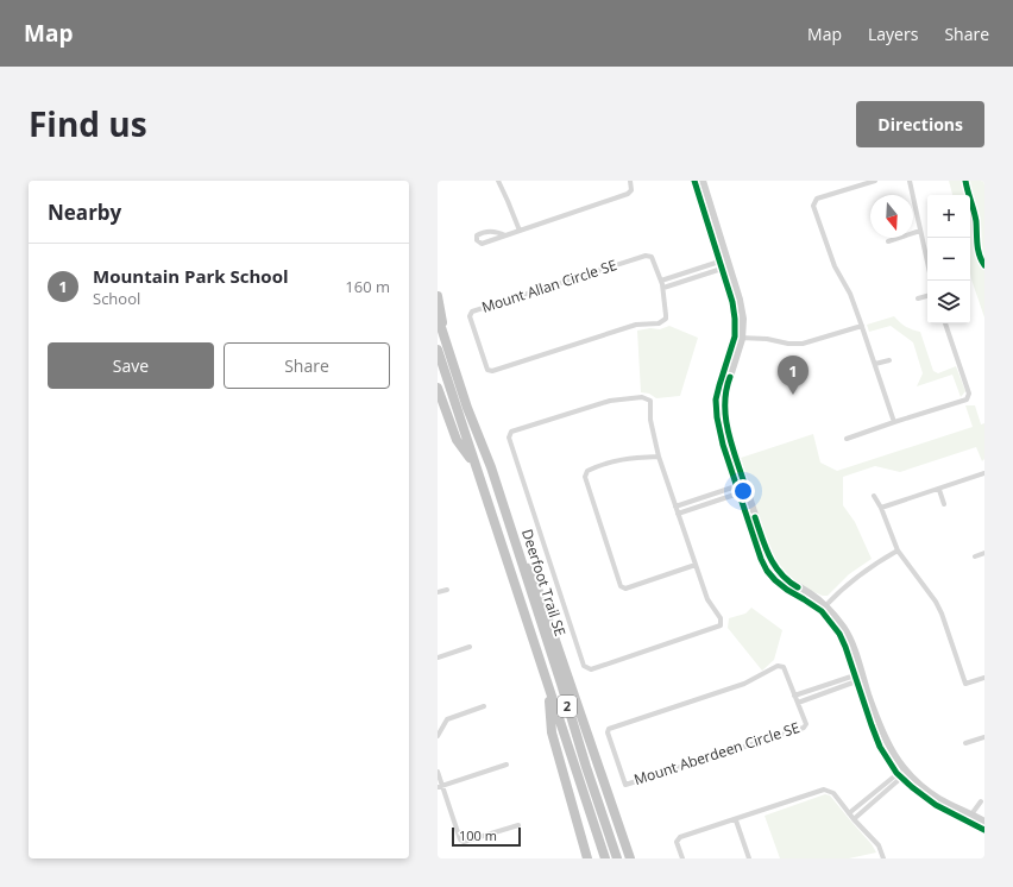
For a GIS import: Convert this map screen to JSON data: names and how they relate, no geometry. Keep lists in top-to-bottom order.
{
  "streets": {
    "highway": ["Deerfoot Trail SE", "2"],
    "street": ["Mount Allan Circle SE", "Mount Aberdeen Circle SE"]
  },
  "scale_bar": "100 m",
  "north": "bottom",
  "page": {
    "header": "Map",
    "nav": ["Map", "Layers", "Share"],
    "title": "Find us",
    "buttons": [
      "Directions",
      ["Save", "Share"]
    ],
    "heading": "Nearby",
    "map_buttons": ["+", "−"],
    "list": [
      {
        "mark": "1",
        "name": "Mountain Park School",
        "note": "School",
        "value": "160 m"
      }
    ],
    "pins": "1",
    "scale": "100 m"
  }
}
